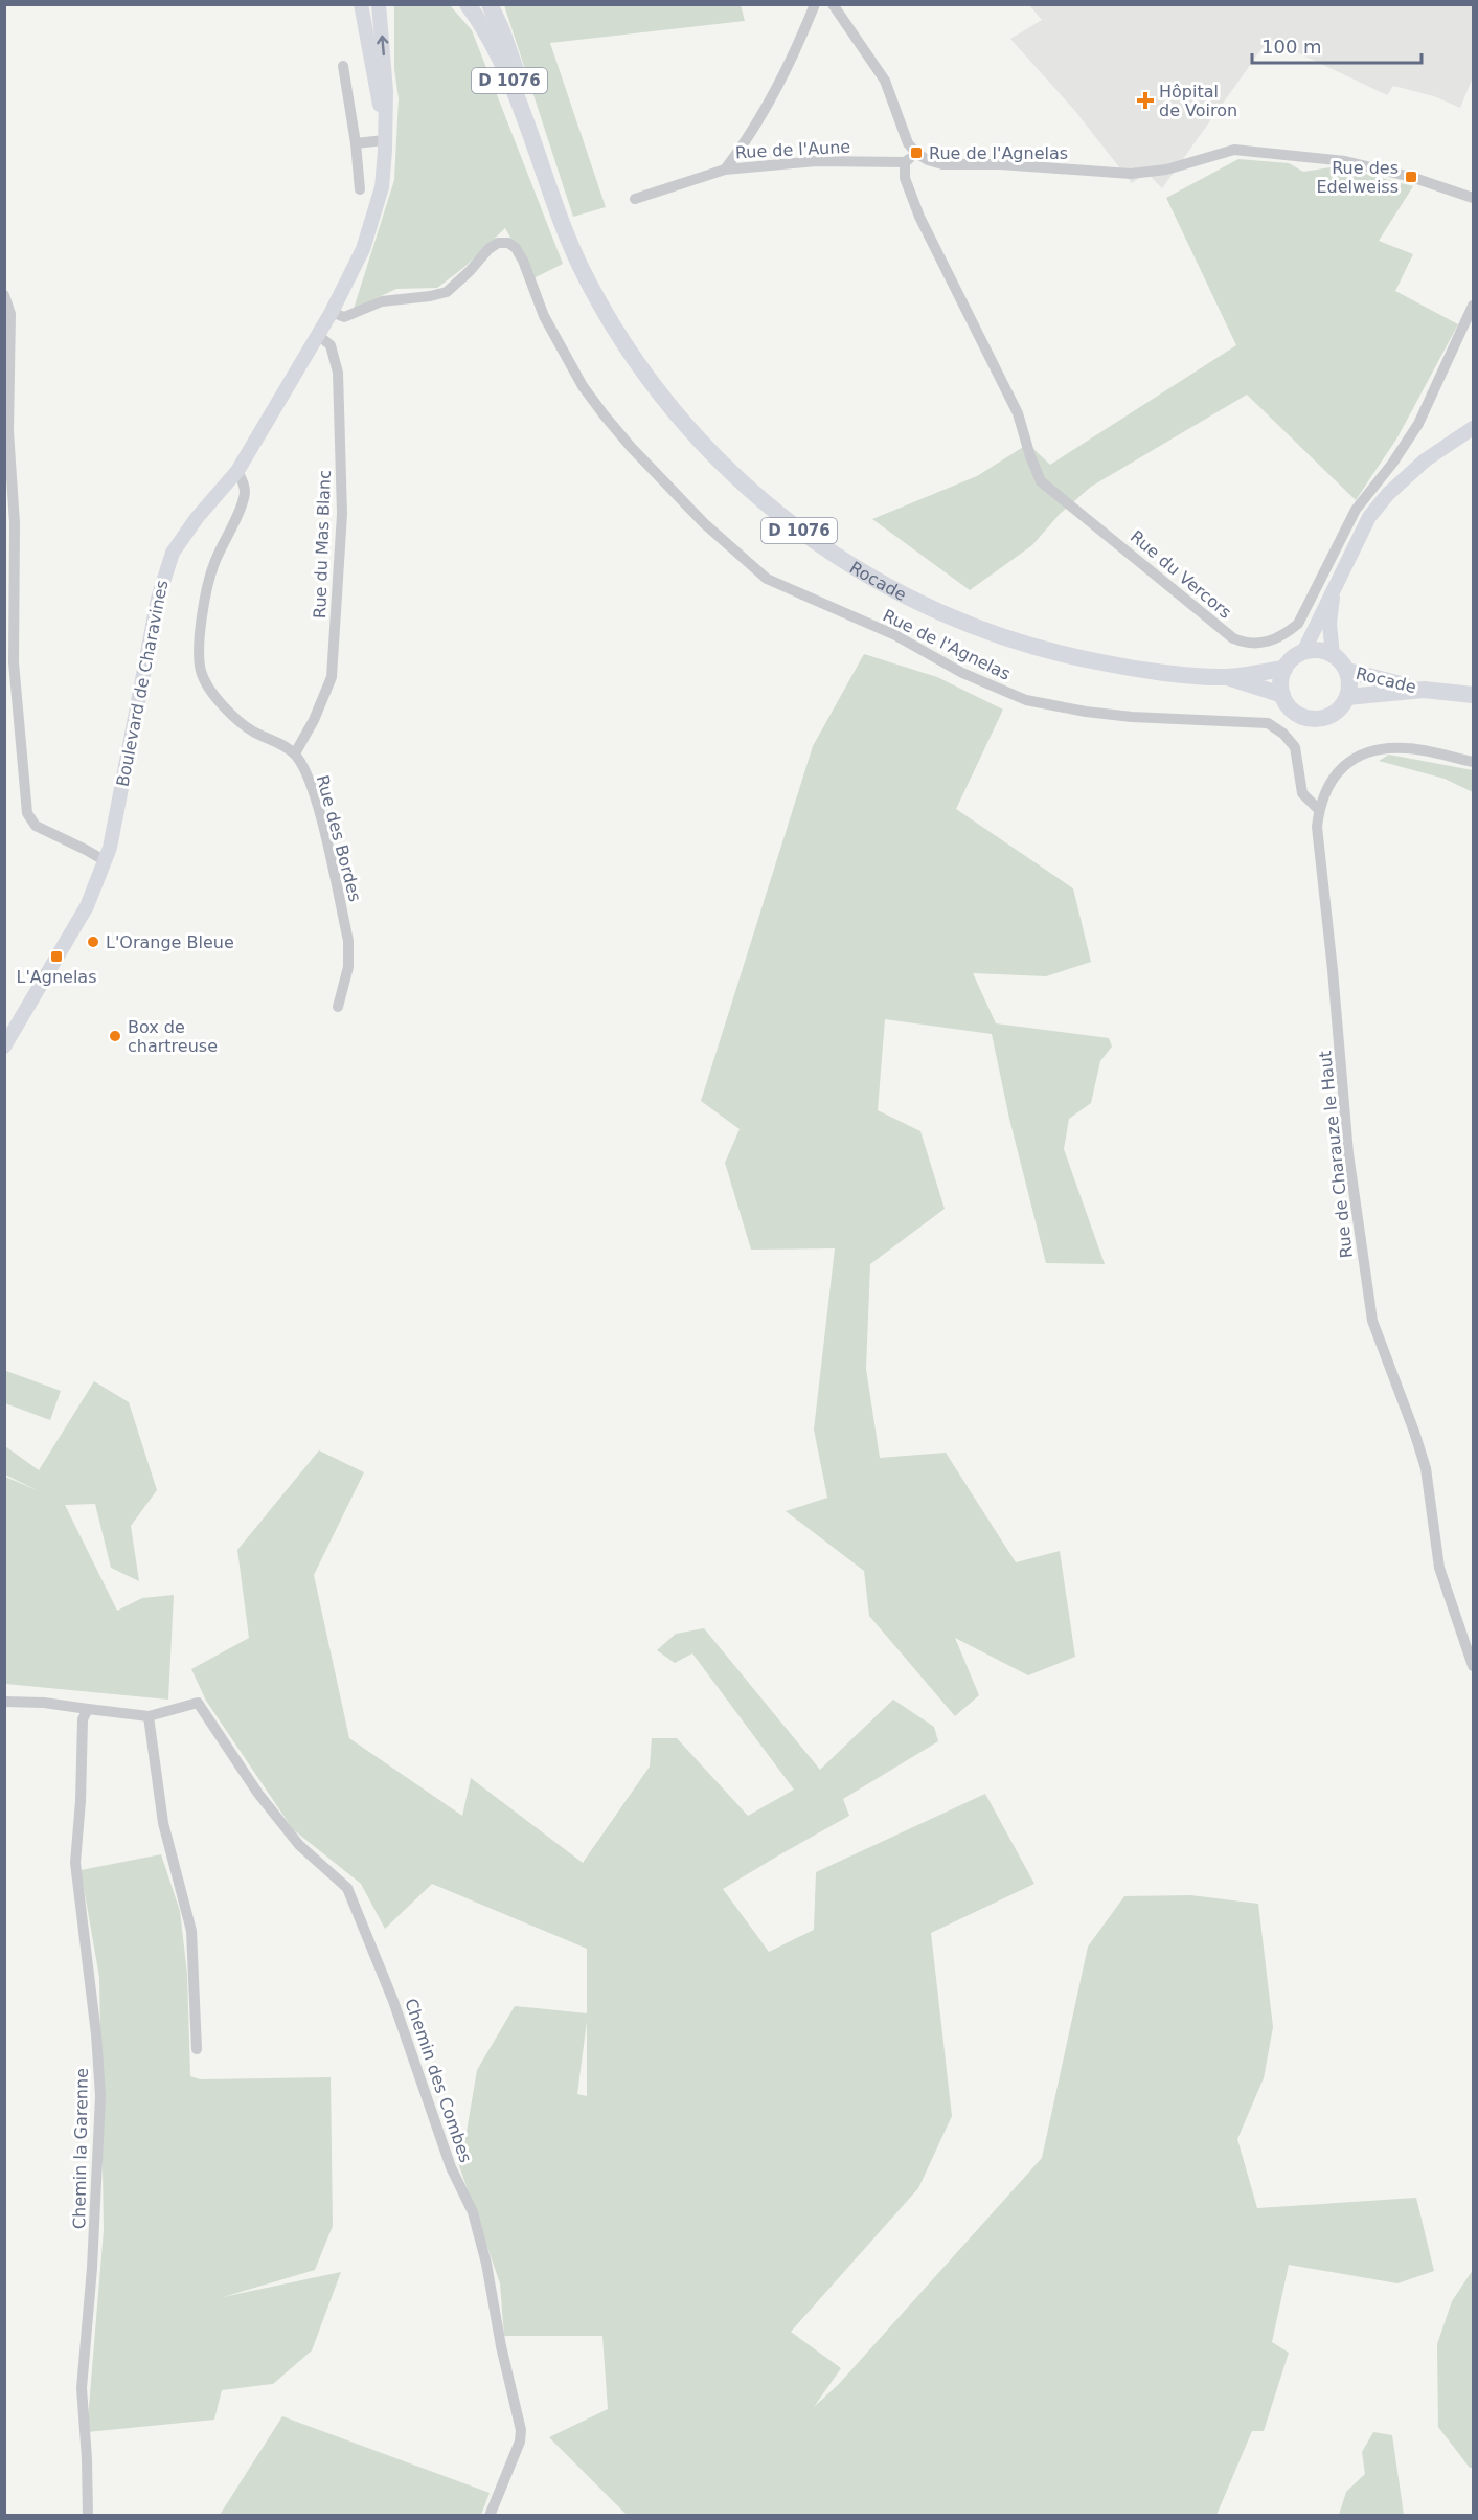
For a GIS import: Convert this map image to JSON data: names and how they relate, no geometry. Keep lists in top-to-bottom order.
{
  "streets": {
    "main road": ["D 1076", "Rocade", "Boulevard de Charavines"],
    "street": [
      "Rue de l'Aune",
      "Rue du Mas Blanc",
      "Rue du Vercors",
      "Rue de l'Agnelas",
      "Rue des Bordes",
      "Rue de Charauze le Haut",
      "Chemin des Combes",
      "Chemin la Garenne"
    ]
  },
  "crossings": [
    ["Rue de l'Aune", "Rue du Vercors"],
    ["Rue du Mas Blanc", "Boulevard de Charavines"],
    ["Rue du Mas Blanc", "Rue des Bordes"],
    ["Rue de l'Agnelas", "Boulevard de Charavines"],
    ["Rue de l'Agnelas", "Rue de Charauze le Haut"]
  ],
  "places": {
    "health": ["Hôpital de Voiron"],
    "transit": ["Rue de l'Agnelas", "Rue des Edelweiss", "L'Agnelas"],
    "other": ["L'Orange Bleue", "Box de chartreuse"]
  },
  "scale_bar": "100 m"
}
